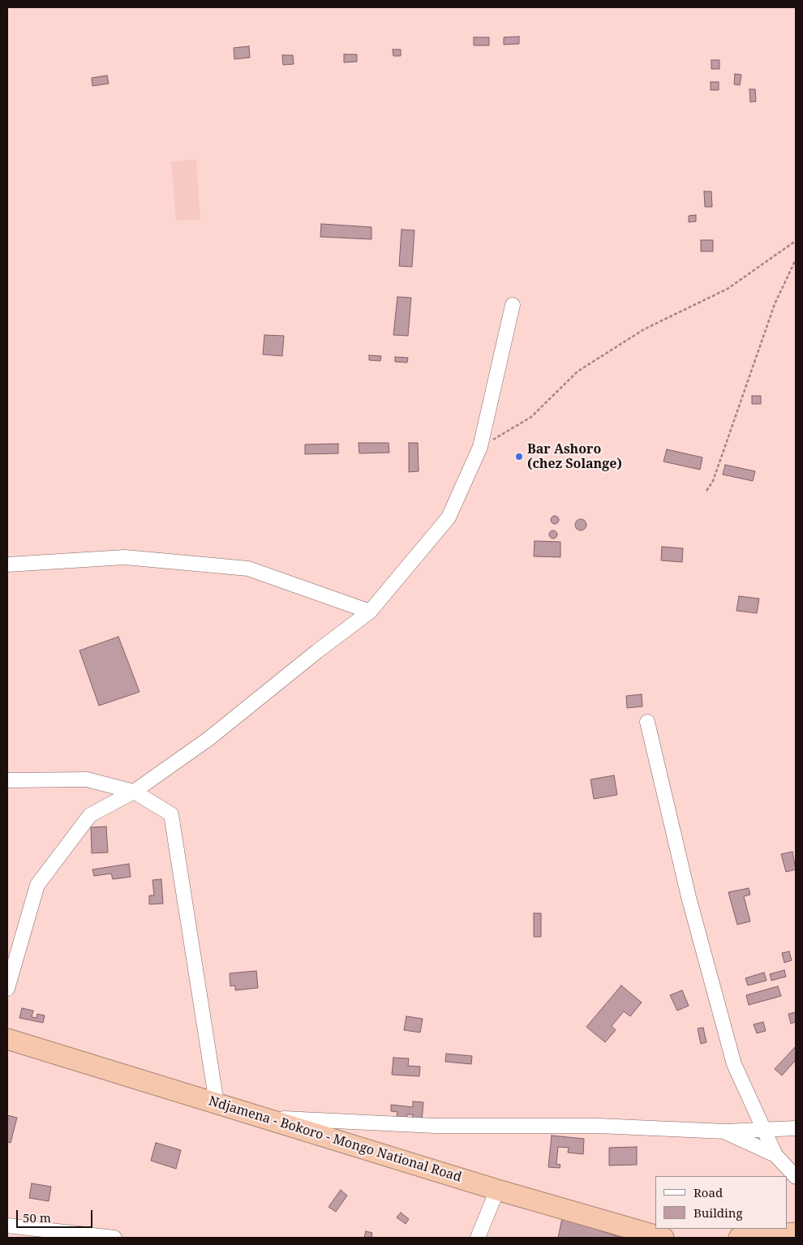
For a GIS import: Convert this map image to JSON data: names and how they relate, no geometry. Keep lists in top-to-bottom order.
{
  "streets": {
    "highway": ["Ndjamena - Bokoro - Mongo National Road"]
  },
  "places": ["Bar Ashoro (chez Solange)"],
  "legend": ["Road", "Building"],
  "scale_bar": "50 m"
}
